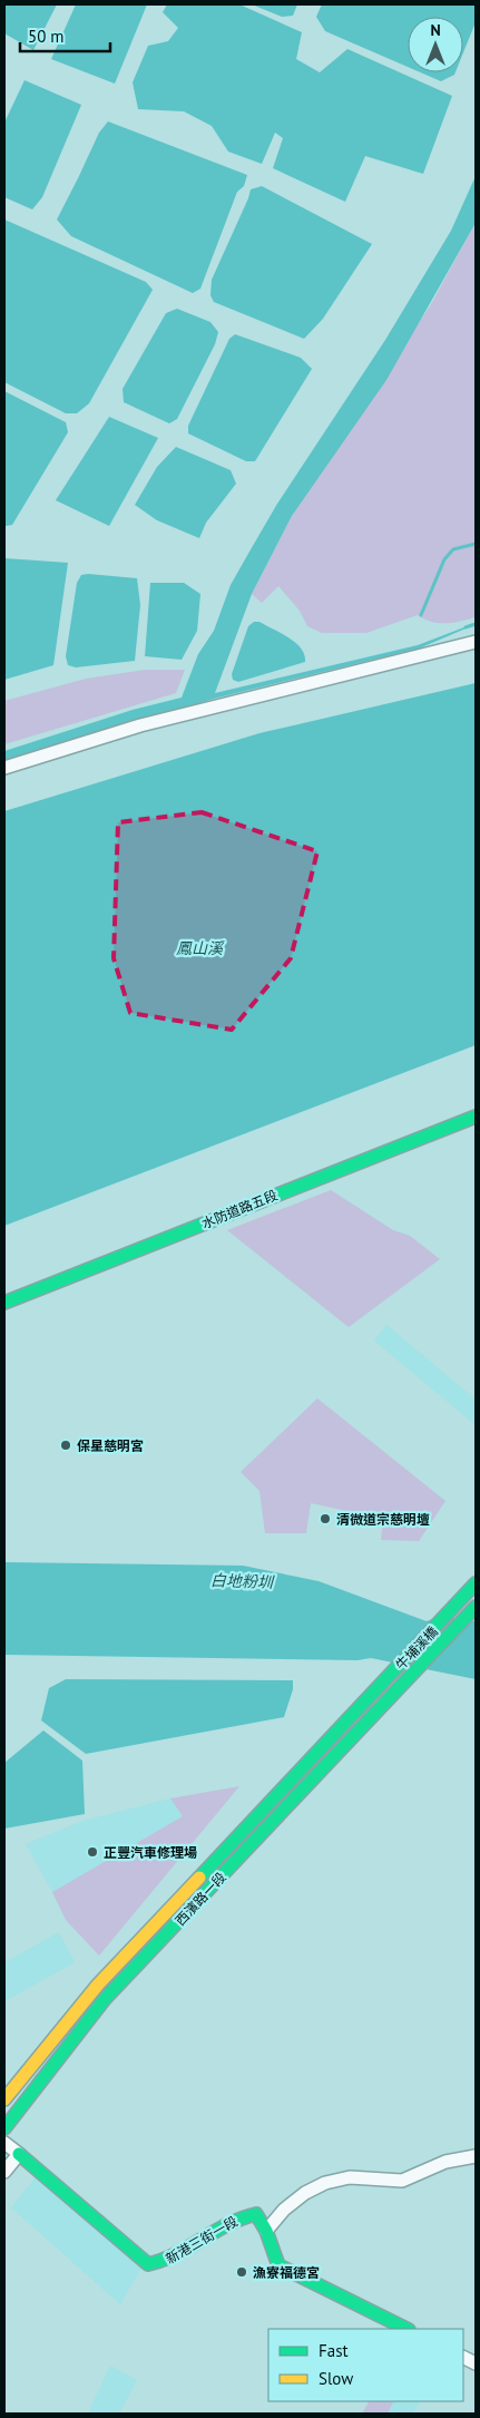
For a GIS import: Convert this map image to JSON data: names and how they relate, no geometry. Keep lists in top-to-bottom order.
{
  "streets": {
    "main road": [
      "水防道路五段",
      "牛埔溪橋",
      "西濱路一段",
      "新港三街一段"
    ]
  },
  "crossings": [
    ["牛埔溪橋", "西濱路一段"]
  ],
  "water": ["鳳山溪", "白地粉圳"],
  "places": [
    "保星慈明宮",
    "清微道宗慈明壇",
    "正豐汽車修理場",
    "漁寮福德宮"
  ],
  "legend": ["Fast", "Slow"],
  "scale_bar": "50 m",
  "north": "top"
}
